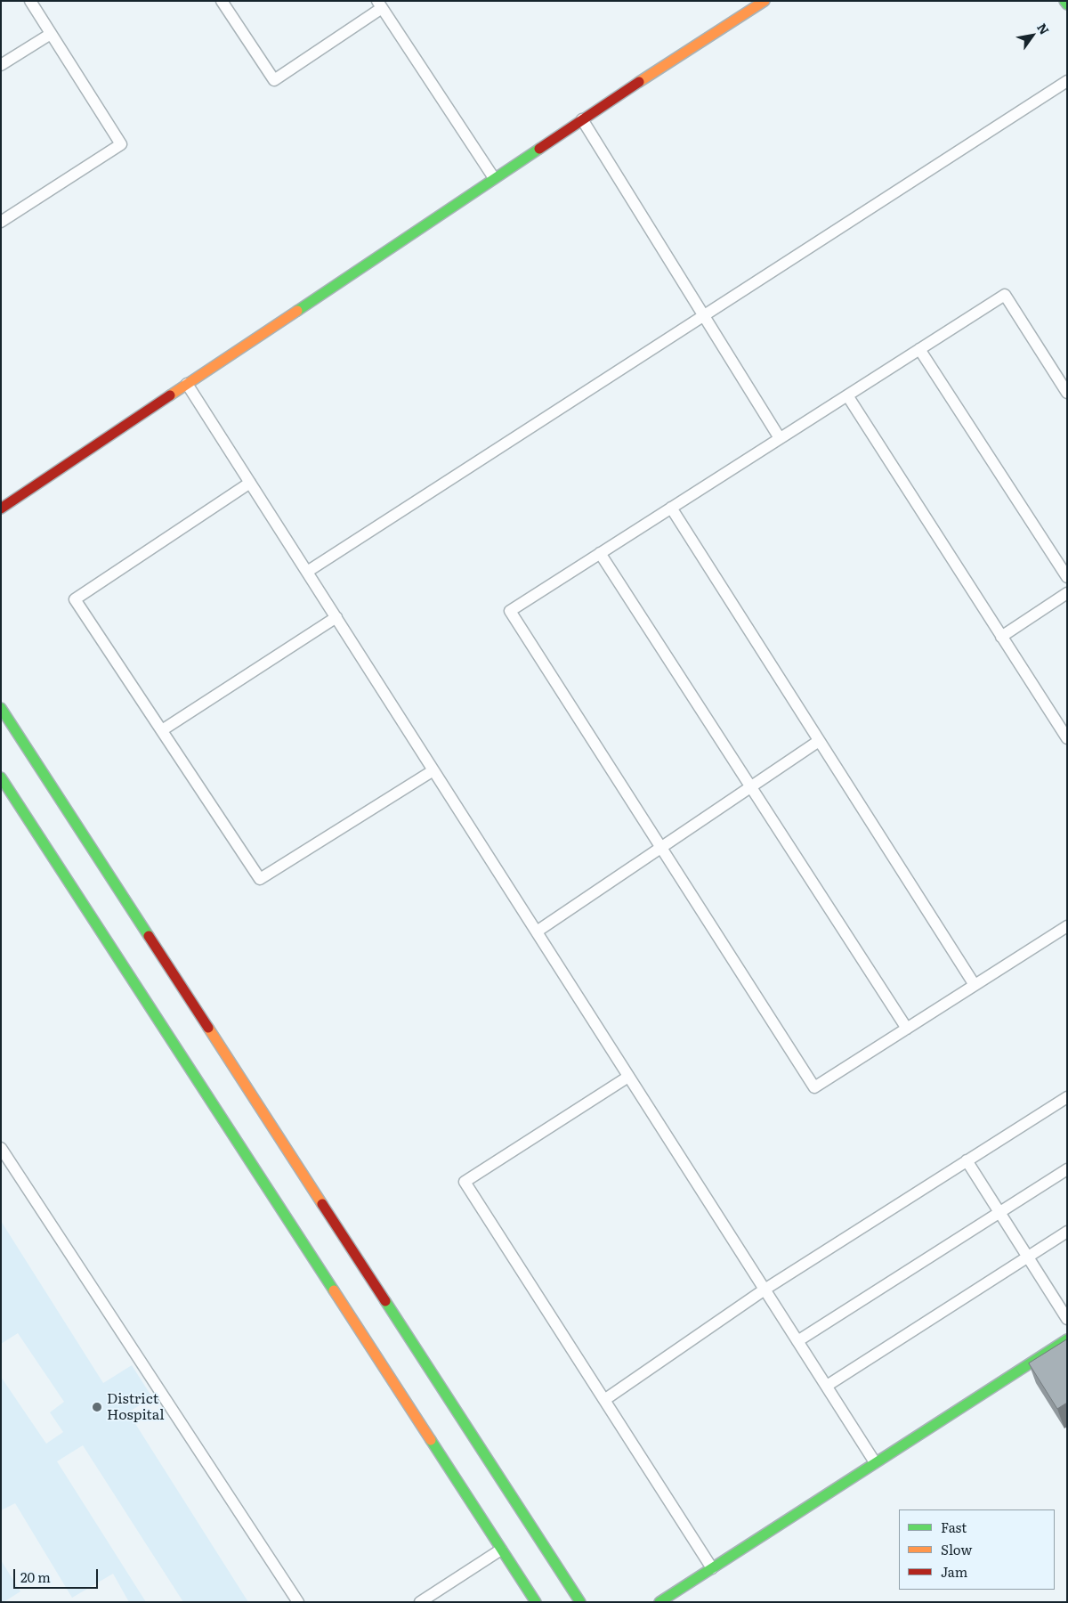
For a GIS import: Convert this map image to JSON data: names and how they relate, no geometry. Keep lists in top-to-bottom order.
{
  "places": ["District Hospital"],
  "legend": ["Fast", "Slow", "Jam"],
  "scale_bar": "20 m",
  "north": "top right"
}
